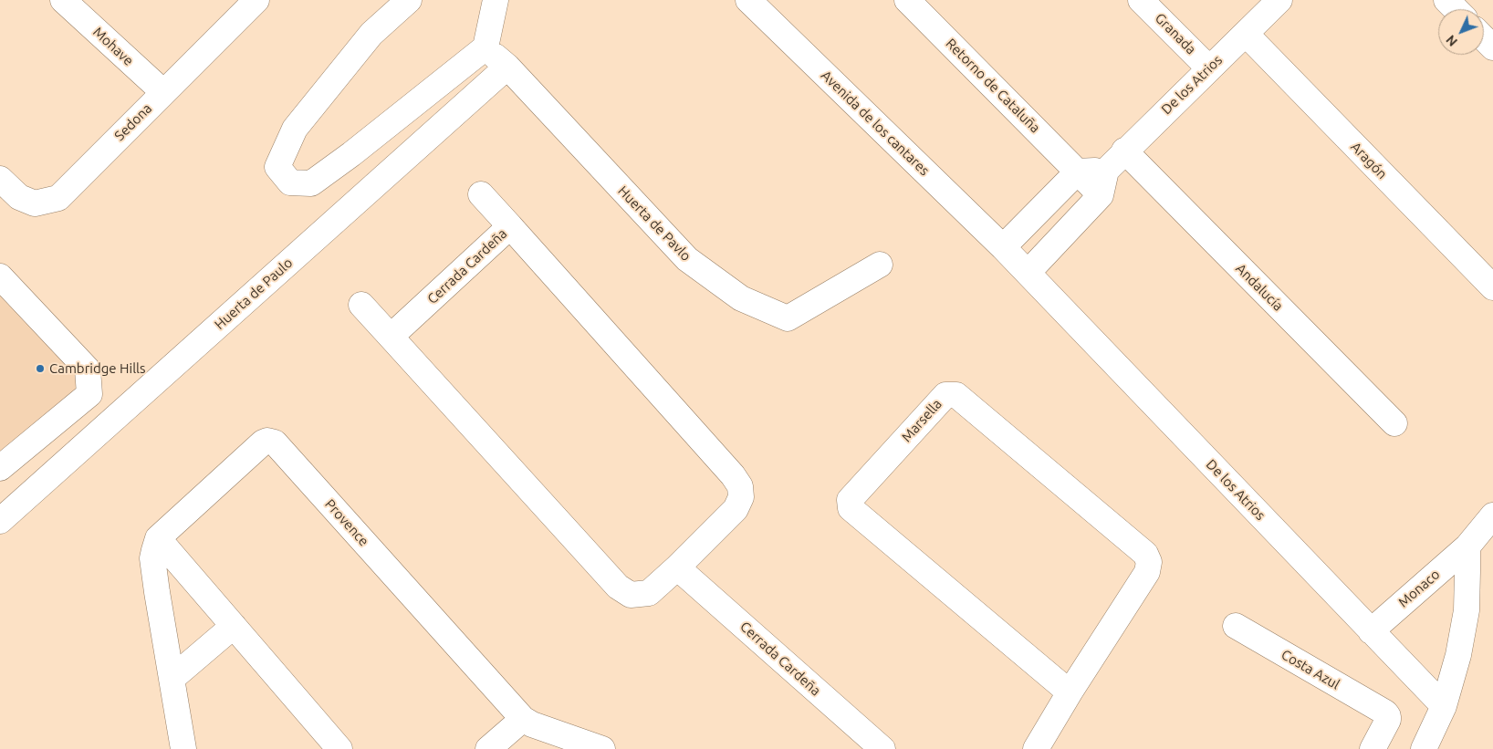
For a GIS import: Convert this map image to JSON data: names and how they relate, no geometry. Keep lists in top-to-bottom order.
{
  "streets": {
    "street": [
      "Granada",
      "Mohave",
      "De los Atrios",
      "Retorno de Cataluña",
      "Sedona",
      "Avenida de los cantares",
      "Aragón",
      "Huerta de Pavlo",
      "Cerrada Cardeña",
      "Andalucía",
      "Huerta de Paulo",
      "Marsella",
      "Provence",
      "Monaco",
      "Costa Azul"
    ]
  },
  "crossings": [
    ["Granada", "De los Atrios"],
    ["Mohave", "Sedona"],
    ["De los Atrios", "Retorno de Cataluña"],
    ["De los Atrios", "Avenida de los cantares"],
    ["De los Atrios", "Aragón"],
    ["De los Atrios", "Andalucía"],
    ["De los Atrios", "Monaco"],
    ["Huerta de Pavlo", "Huerta de Paulo"]
  ],
  "places": ["Cambridge Hills"],
  "north": "bottom left"
}
